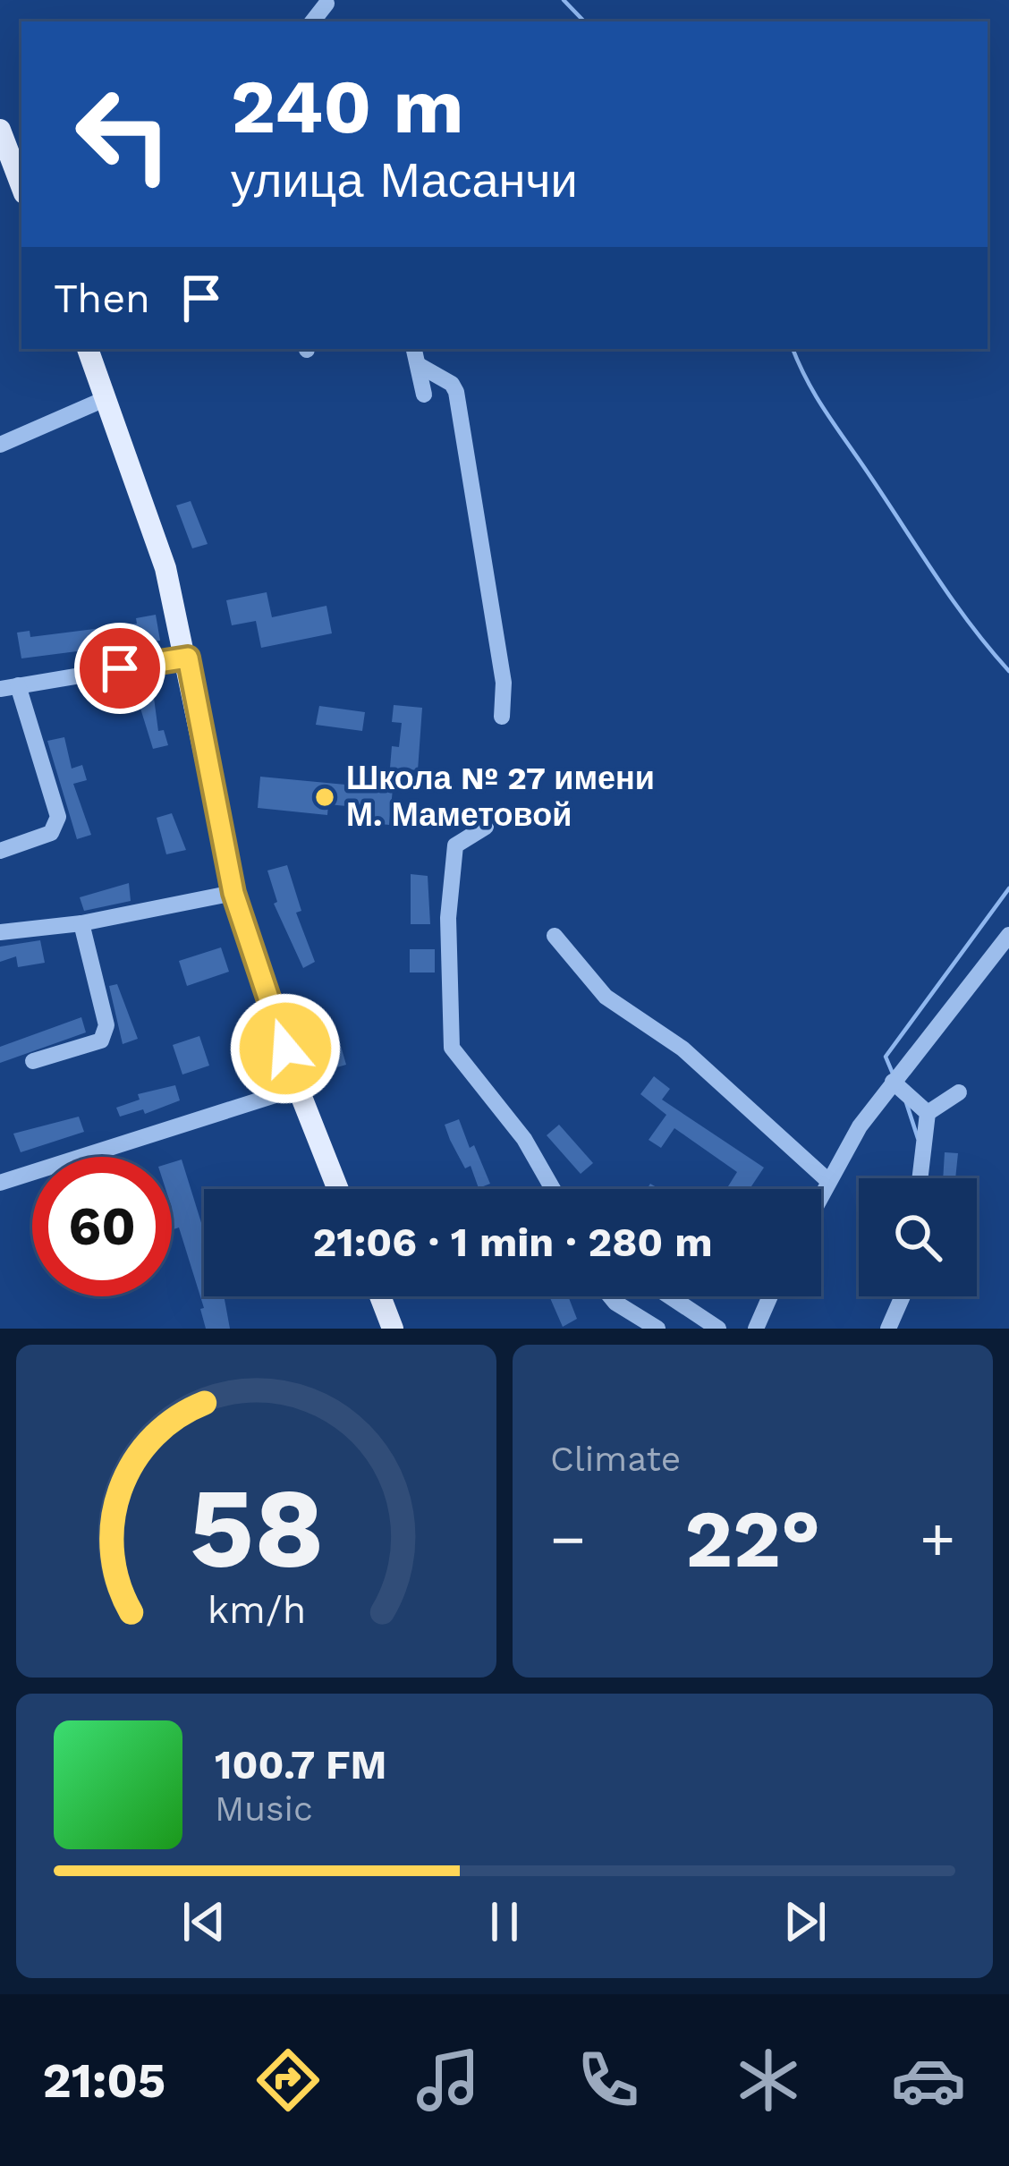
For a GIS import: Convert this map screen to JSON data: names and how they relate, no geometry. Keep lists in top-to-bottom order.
{
  "places": ["Школа № 27 имени М. Маметовой"],
  "page": {
    "turn": ["240 m", "улица Масанчи"],
    "then": "Then",
    "limit": "60",
    "trip": "21:06 · 1 min · 280 m",
    "tile": "Climate",
    "heat": ["−", "22°", "+"],
    "song": ["100.7 FM", "Music"],
    "tabs": "21:05",
    "gauge": ["58", "km/h"]
  }
}
